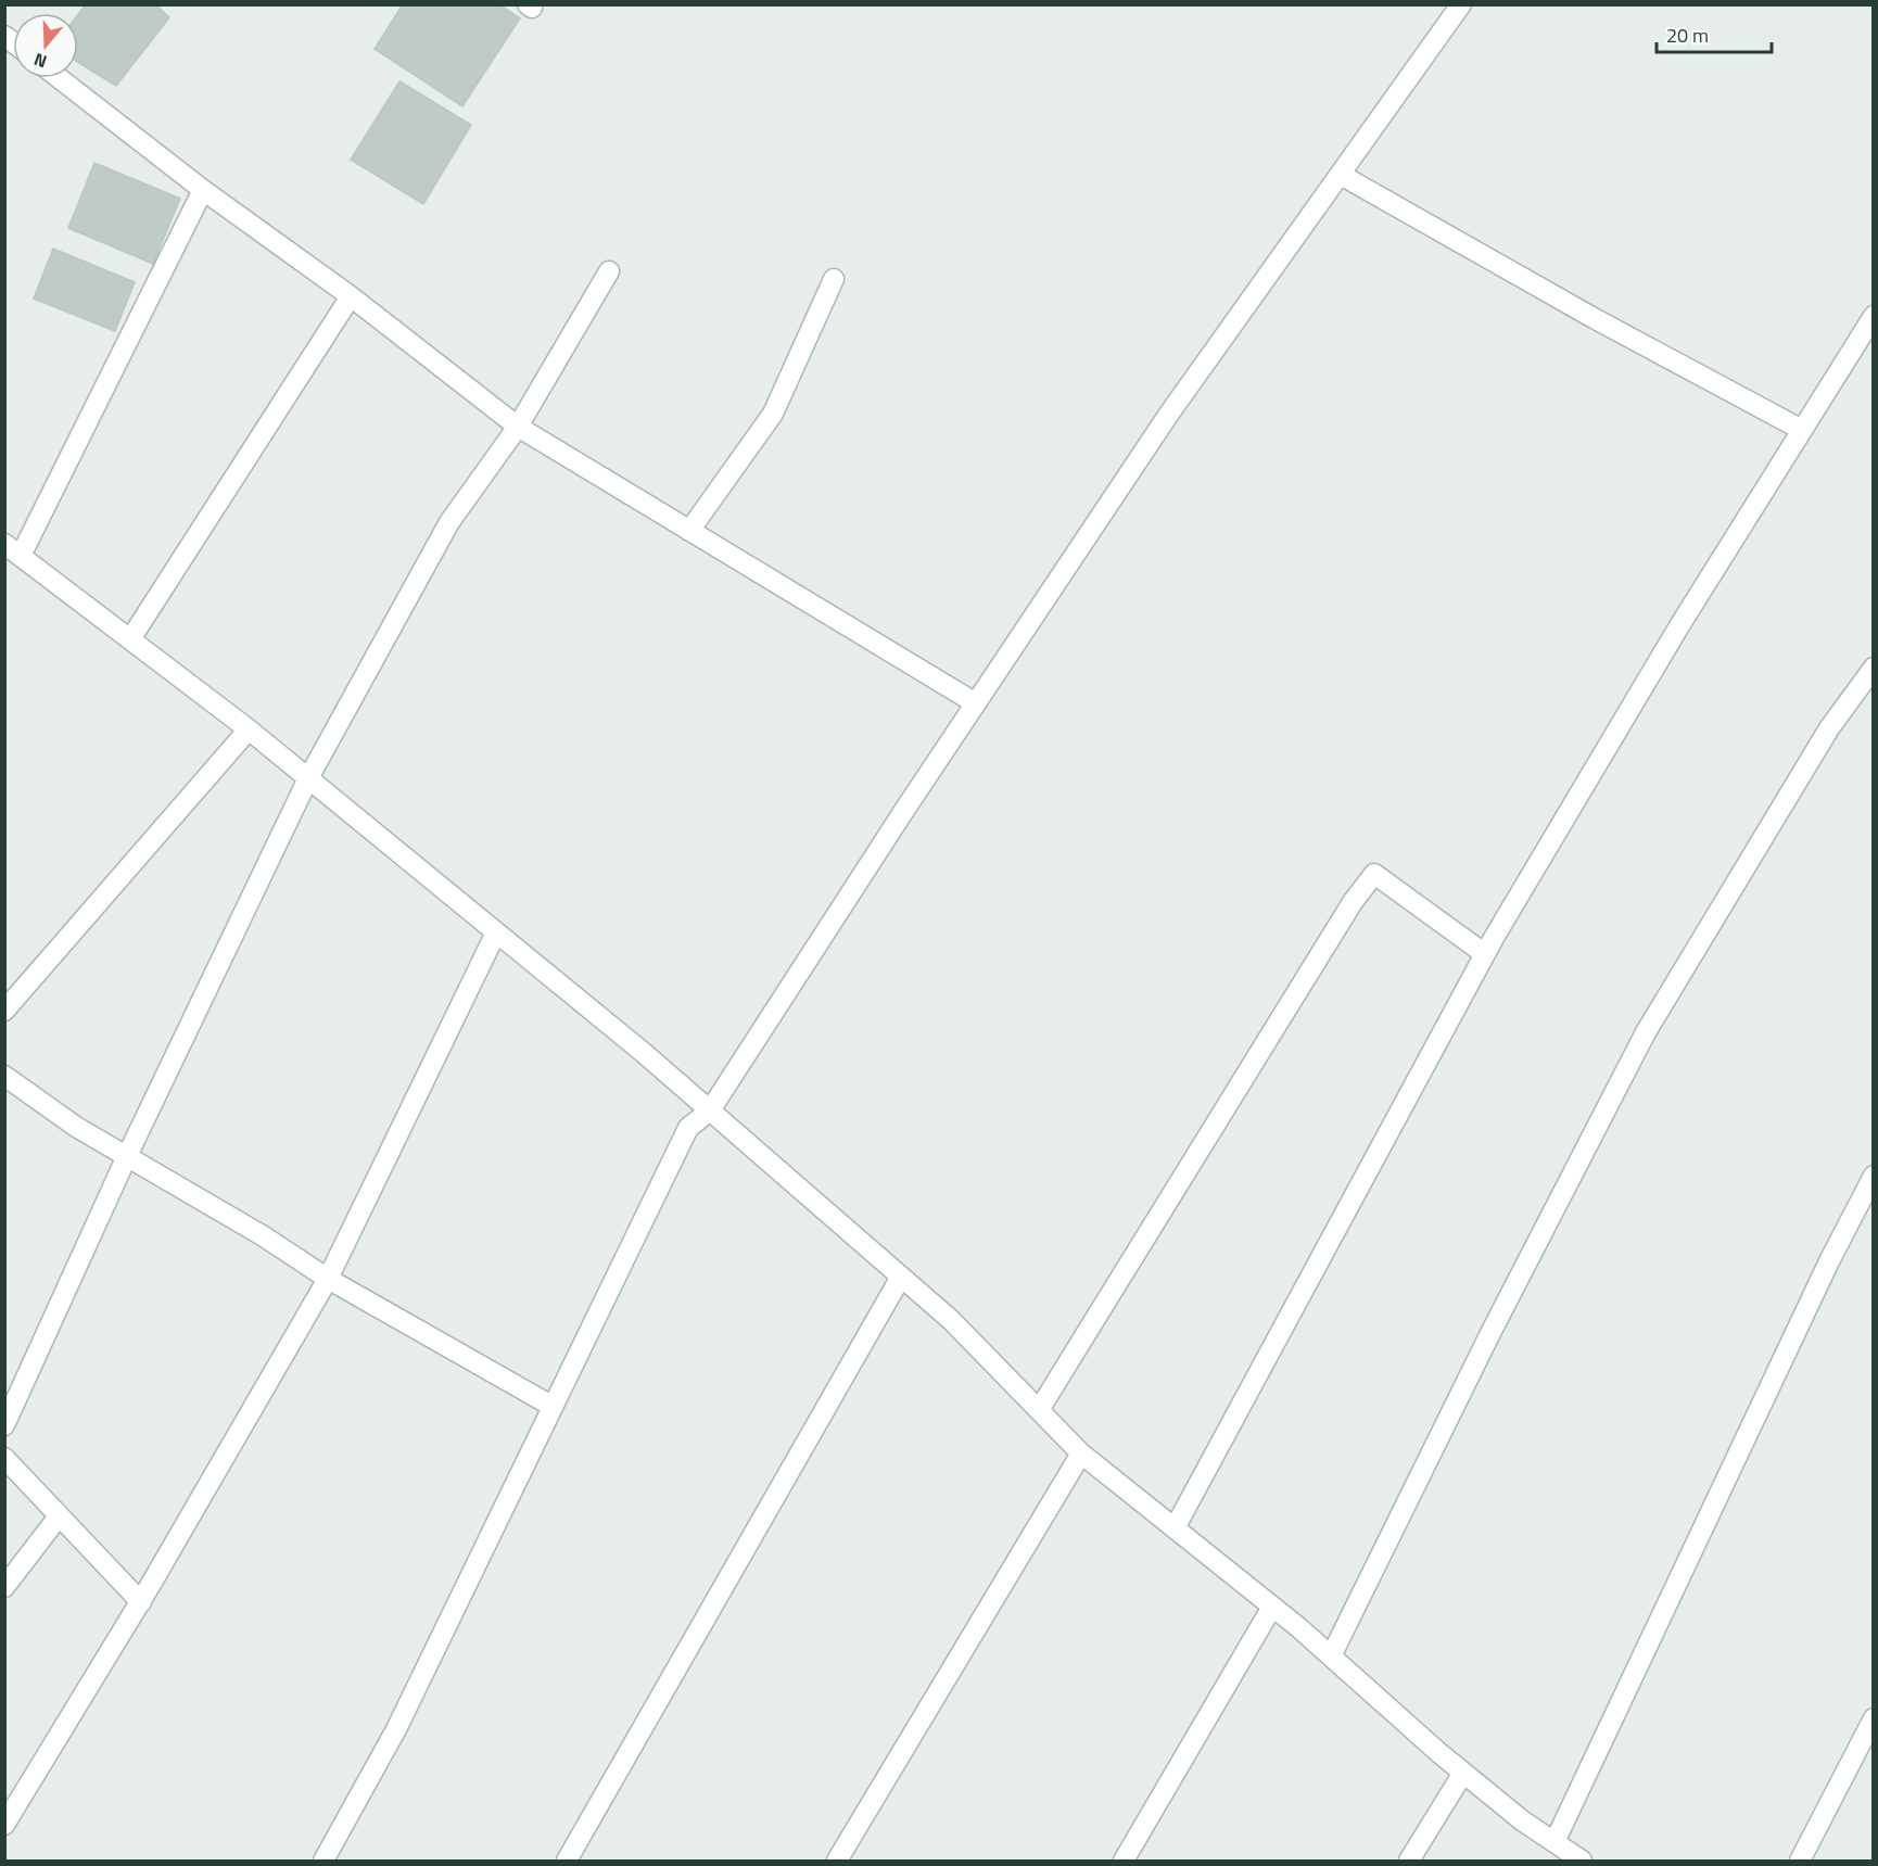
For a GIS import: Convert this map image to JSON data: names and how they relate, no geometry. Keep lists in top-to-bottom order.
{
  "scale_bar": "20 m",
  "north": "bottom"
}
